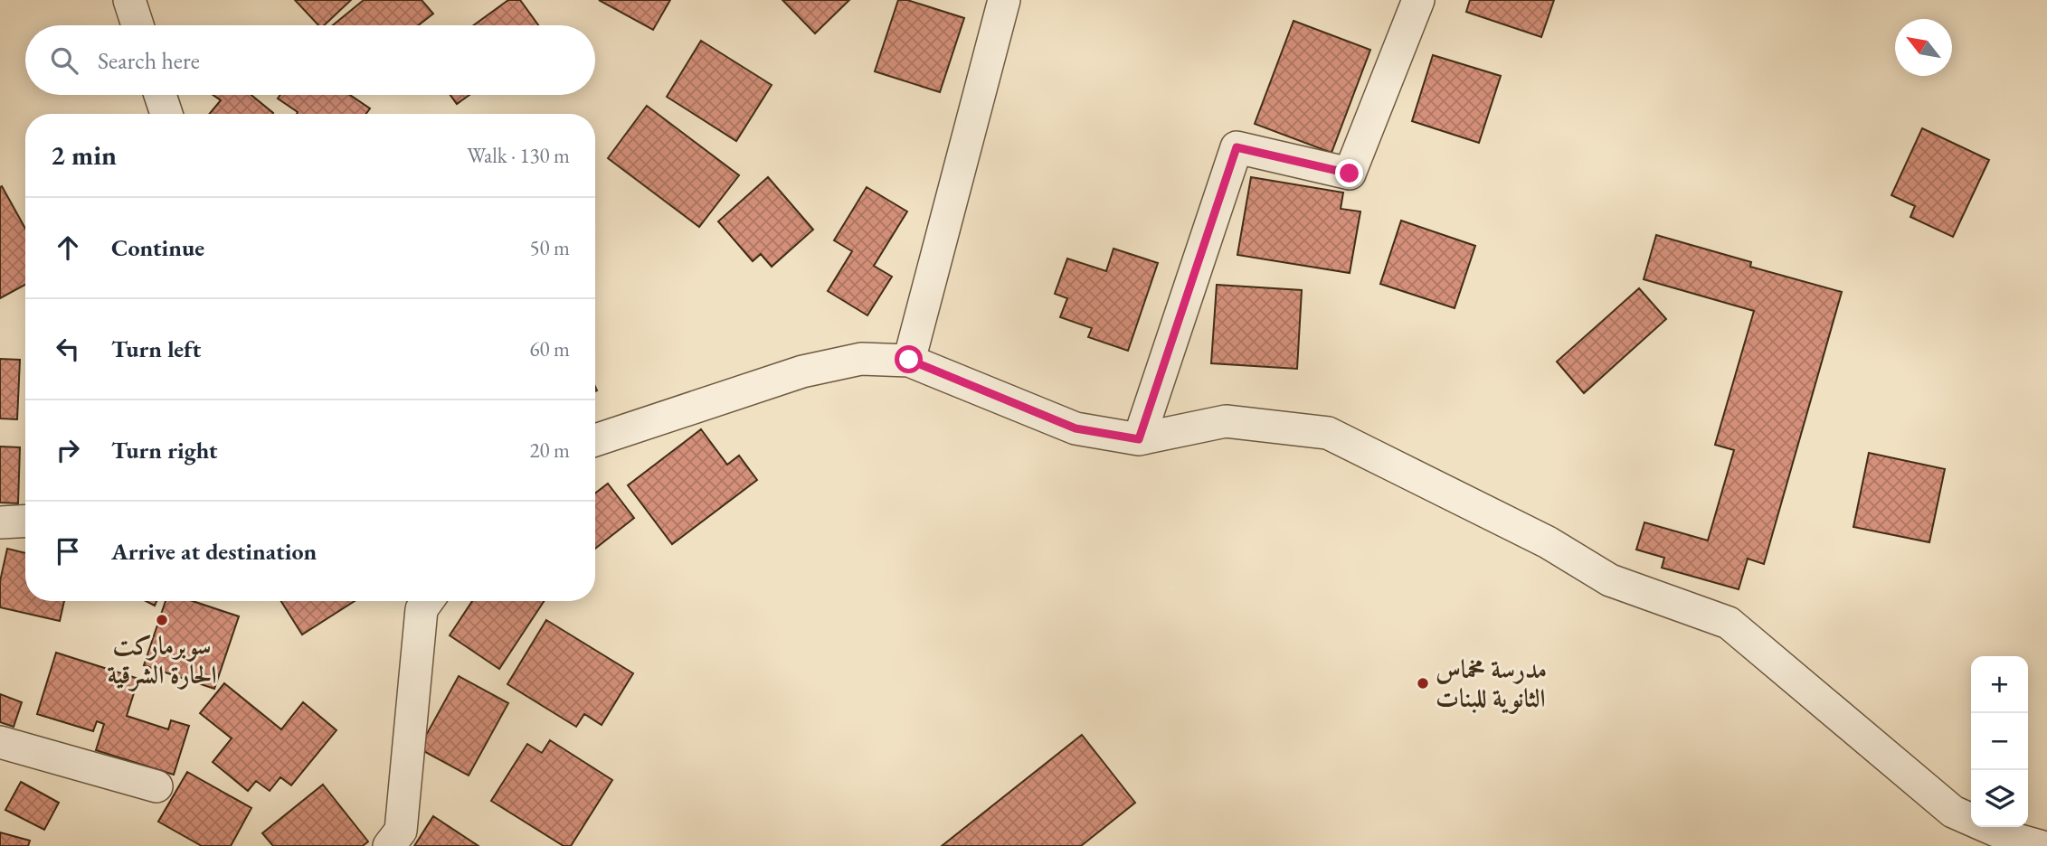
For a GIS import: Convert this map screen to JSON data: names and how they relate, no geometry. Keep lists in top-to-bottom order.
{
  "places": ["سوبرماركت الحارة الشرقية", "مدرسة مخماس الثانوية للبنات"],
  "north": "top left",
  "page": {
    "search": "Search here",
    "heading": ["2 min", "Walk · 130 m"],
    "list": [
      ["Continue", "50 m"],
      ["Turn left", "60 m"],
      ["Turn right", "20 m"],
      "Arrive at destination"
    ],
    "map_buttons": ["+", "−"]
  }
}
